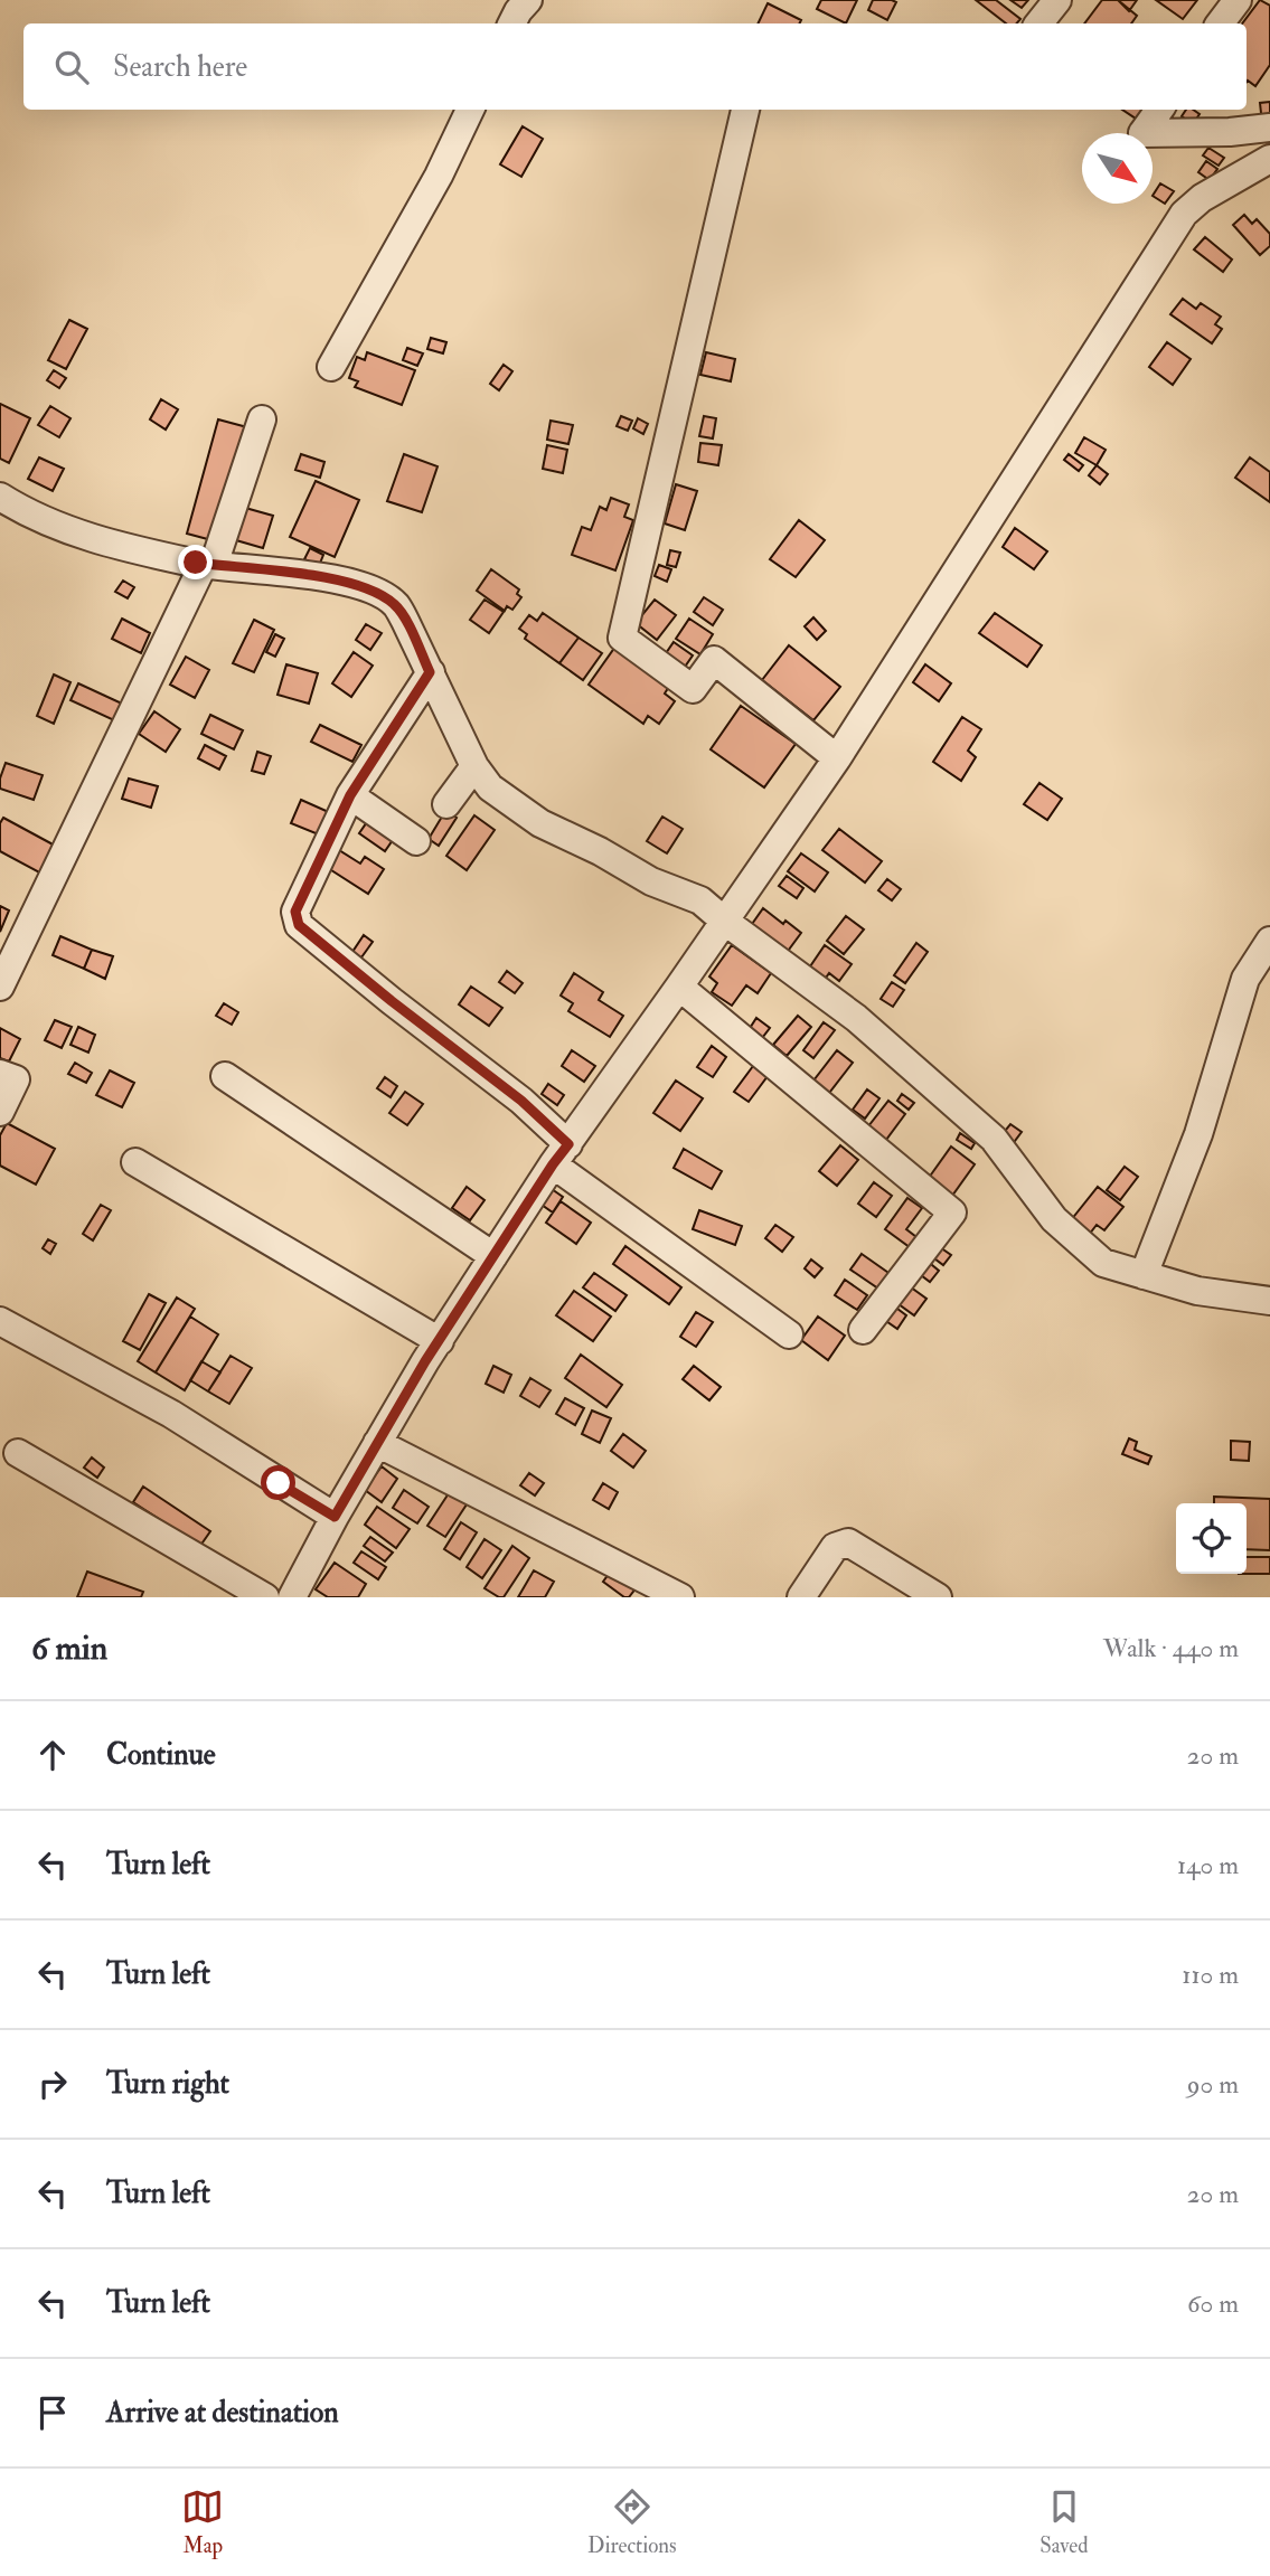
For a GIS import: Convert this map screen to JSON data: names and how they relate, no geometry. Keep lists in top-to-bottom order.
{
  "north": "bottom right",
  "page": {
    "search": "Search here",
    "heading": ["6 min", "Walk · 440 m"],
    "list": [
      ["Continue", "20 m"],
      ["Turn left", "140 m"],
      ["Turn left", "110 m"],
      ["Turn right", "90 m"],
      ["Turn left", "20 m"],
      ["Turn left", "60 m"],
      "Arrive at destination"
    ],
    "nav": ["Map", "Directions", "Saved"]
  }
}
